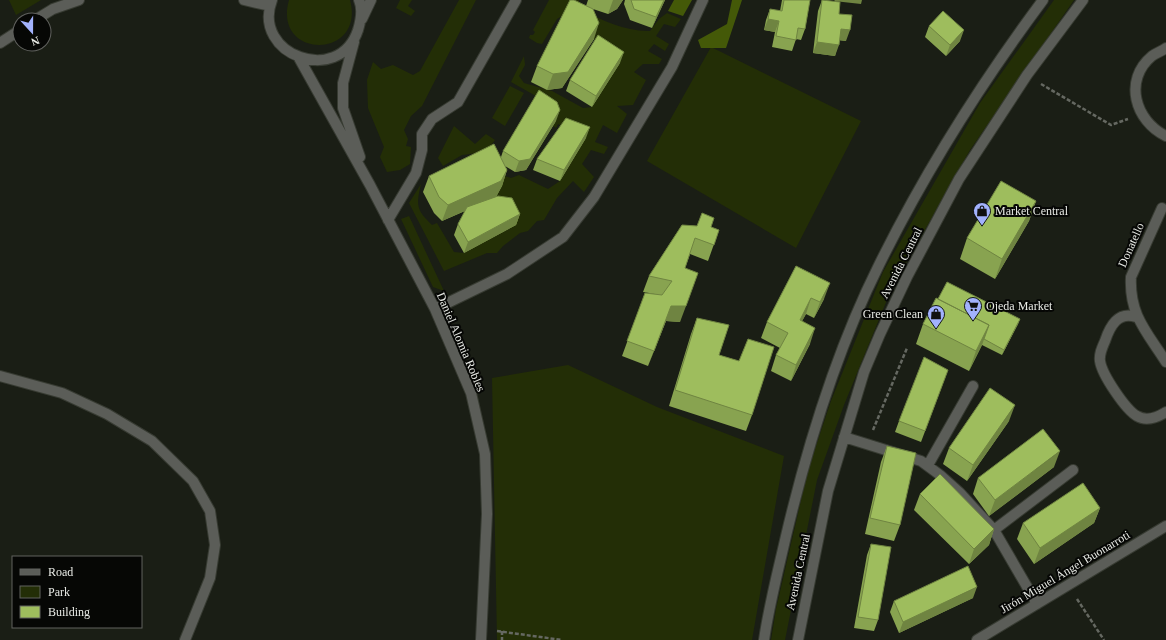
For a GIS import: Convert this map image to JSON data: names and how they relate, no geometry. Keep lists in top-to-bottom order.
{
  "streets": {
    "street": [
      "Donatello",
      "Avenida Central",
      "Daniel Alomia Robles",
      "Jirón Miguel Ángel Buonarroti"
    ]
  },
  "places": {
    "shop": ["Market Central", "Green Clean"],
    "supermarket": ["Ojeda Market"]
  },
  "legend": ["Road", "Park", "Building"],
  "north": "bottom"
}
